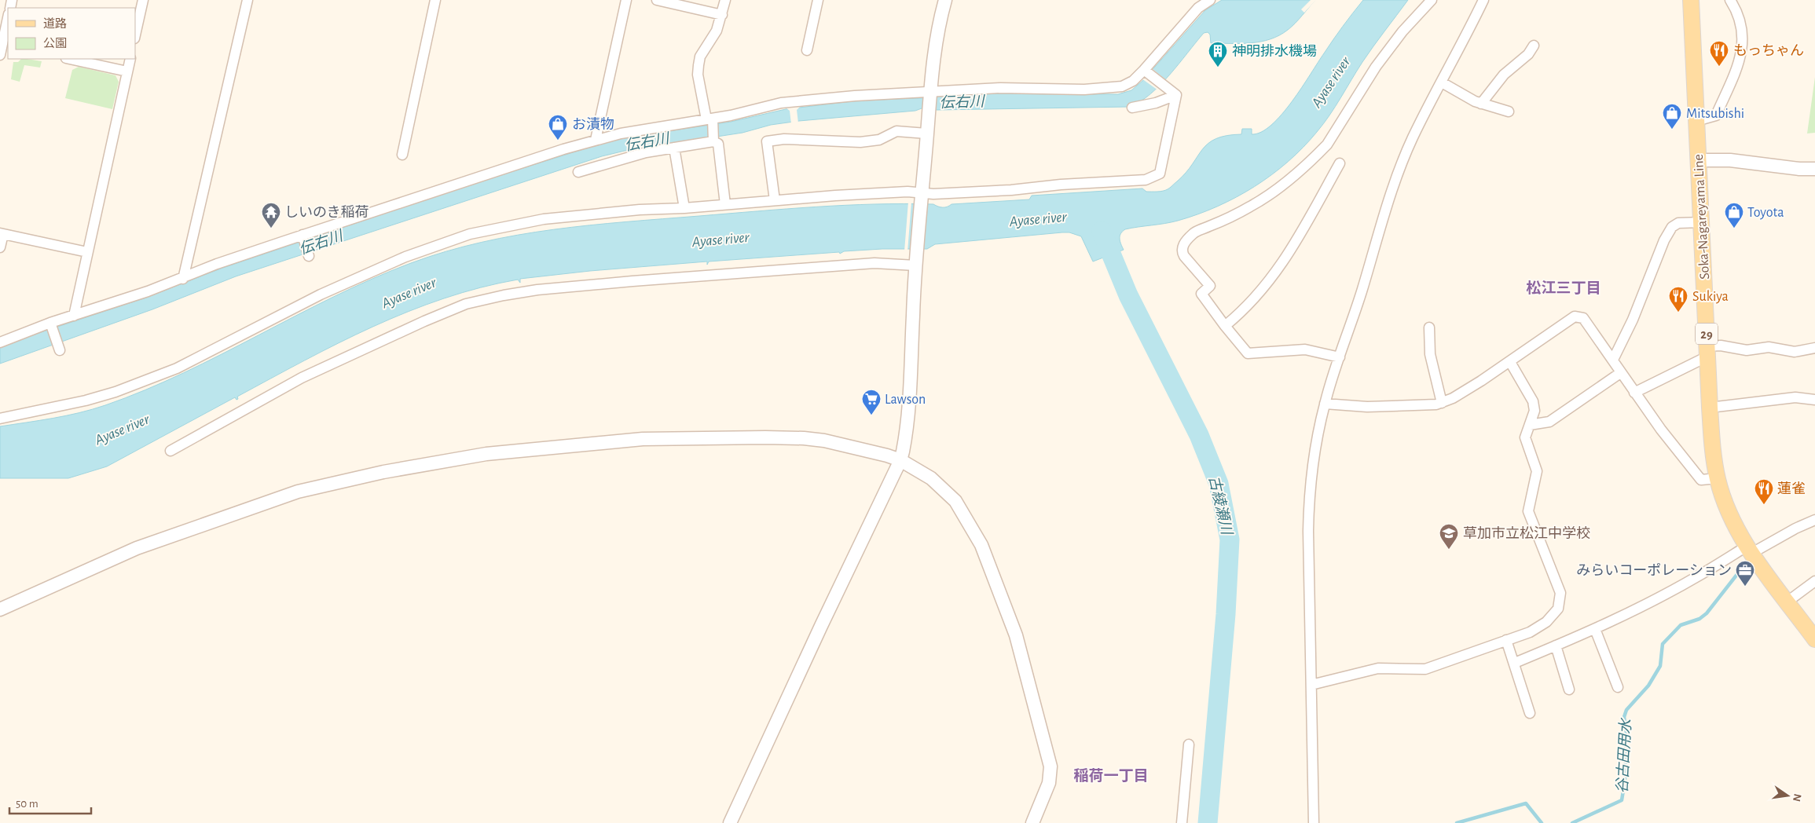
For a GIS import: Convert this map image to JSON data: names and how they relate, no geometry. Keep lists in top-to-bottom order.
{
  "streets": {
    "main road": ["Soka-Nagareyama Line", "29"]
  },
  "districts": ["松江三丁目", "稲荷一丁目"],
  "water": [
    "Ayase river",
    "伝右川",
    "古綾瀬川",
    "谷古田用水"
  ],
  "places": {
    "restaurant": ["もっちゃん", "Sukiya", "蓮雀"],
    "building": ["神明排水機場"],
    "shop": ["Mitsubishi", "お漬物", "Toyota"],
    "temple": ["しいのき稲荷"],
    "supermarket": ["Lawson"],
    "school or university": ["草加市立松江中学校"],
    "office": ["みらいコーポレーション"]
  },
  "legend": ["道路", "公園"],
  "scale_bar": "50 m",
  "north": "right"
}
